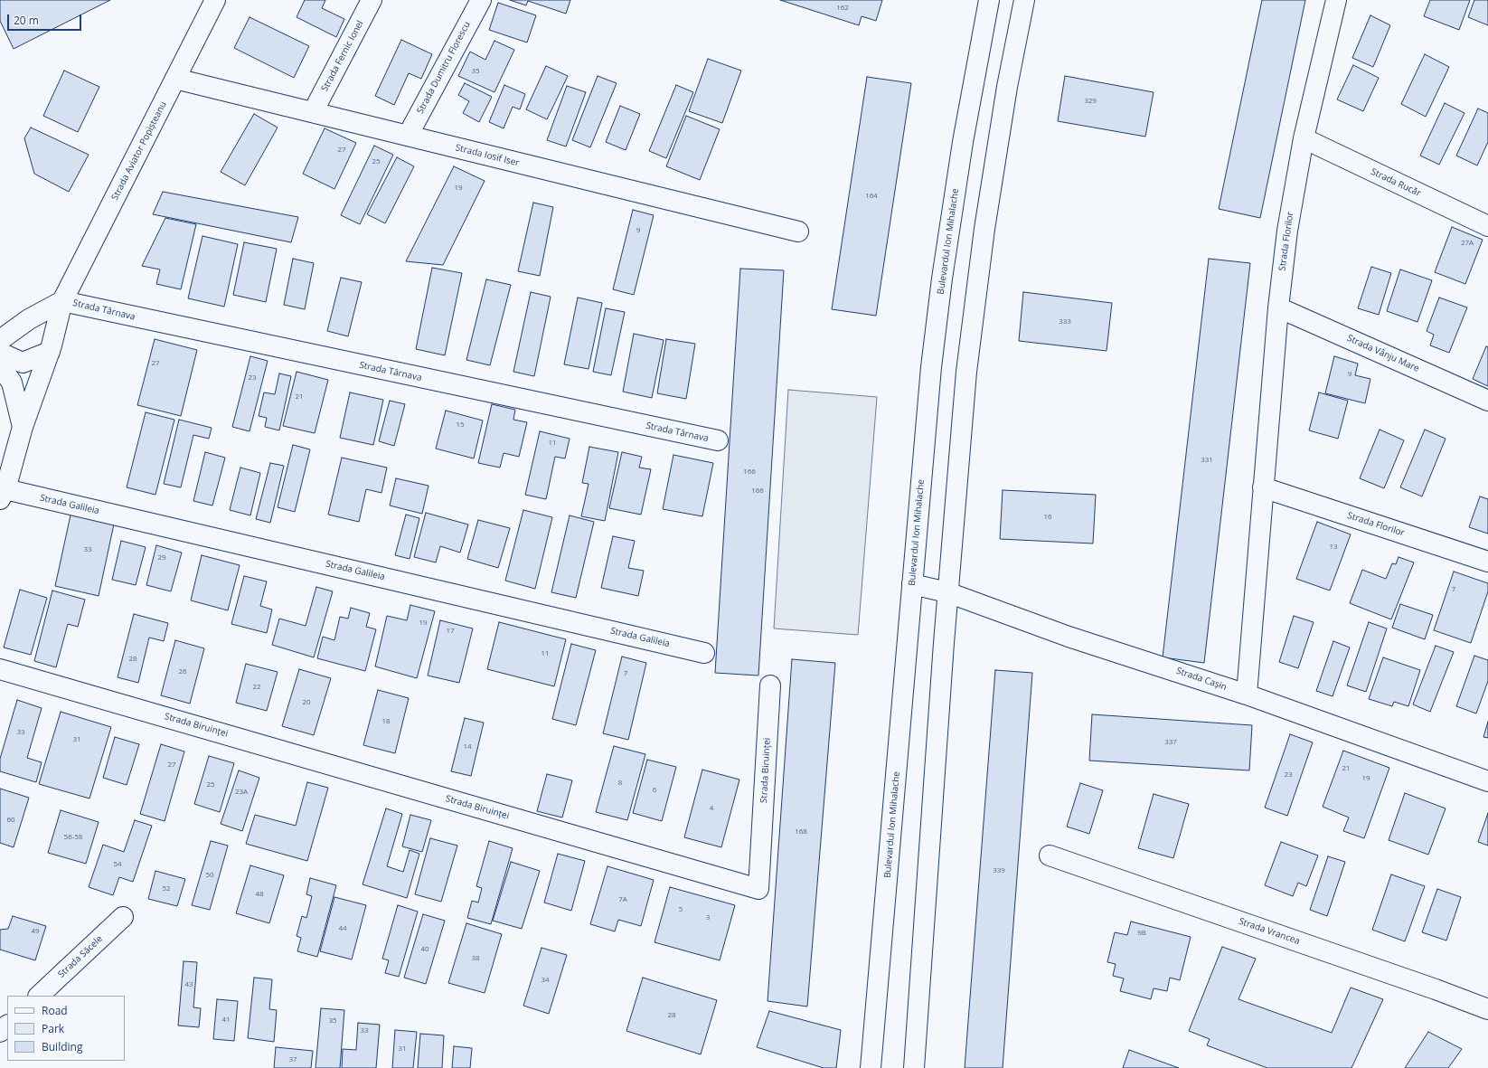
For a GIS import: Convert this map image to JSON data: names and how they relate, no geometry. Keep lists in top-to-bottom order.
{
  "streets": {
    "street": [
      "Strada Fernic Ionel",
      "Strada Dumitru Florescu",
      "Strada Aviator Popișteanu",
      "Strada Iosif Iser",
      "Strada Rucăr",
      "Bulevardul Ion Mihalache",
      "Strada Florilor",
      "Strada Târnava",
      "Strada Vânju Mare",
      "Strada Galileia",
      "Strada Cașin",
      "Strada Biruinței",
      "Strada Vrancea",
      "Strada Săcele"
    ]
  },
  "crossings": [
    ["Strada Fernic Ionel", "Strada Iosif Iser"],
    ["Strada Dumitru Florescu", "Strada Iosif Iser"],
    ["Strada Aviator Popișteanu", "Strada Iosif Iser"],
    ["Strada Aviator Popișteanu", "Strada Târnava"],
    ["Strada Aviator Popișteanu", "Strada Galileia"],
    ["Strada Rucăr", "Strada Florilor"],
    ["Bulevardul Ion Mihalache", "Strada Cașin"],
    ["Strada Florilor", "Strada Vânju Mare"],
    ["Strada Florilor", "Strada Cașin"]
  ],
  "house_numbers": [
    "162",
    "35",
    "329",
    "27",
    "25",
    "19",
    "164",
    "9",
    "27A",
    "333",
    "27",
    "9",
    "23",
    "21",
    "15",
    "11",
    "331",
    "166",
    "166",
    "16",
    "13",
    "33",
    "29",
    "7",
    "19",
    "17",
    "11",
    "28",
    "26",
    "7",
    "22",
    "20",
    "18",
    "33",
    "31",
    "337",
    "14",
    "27",
    "21",
    "23",
    "19",
    "8",
    "25",
    "6",
    "23A",
    "4",
    "60",
    "168",
    "56-58",
    "54",
    "339",
    "50",
    "52",
    "48",
    "7A",
    "5",
    "3",
    "44",
    "49",
    "9B",
    "40",
    "38",
    "34",
    "43",
    "28",
    "41",
    "35",
    "33",
    "31",
    "37"
  ],
  "legend": ["Road", "Park", "Building"],
  "scale_bar": "20 m"
}
